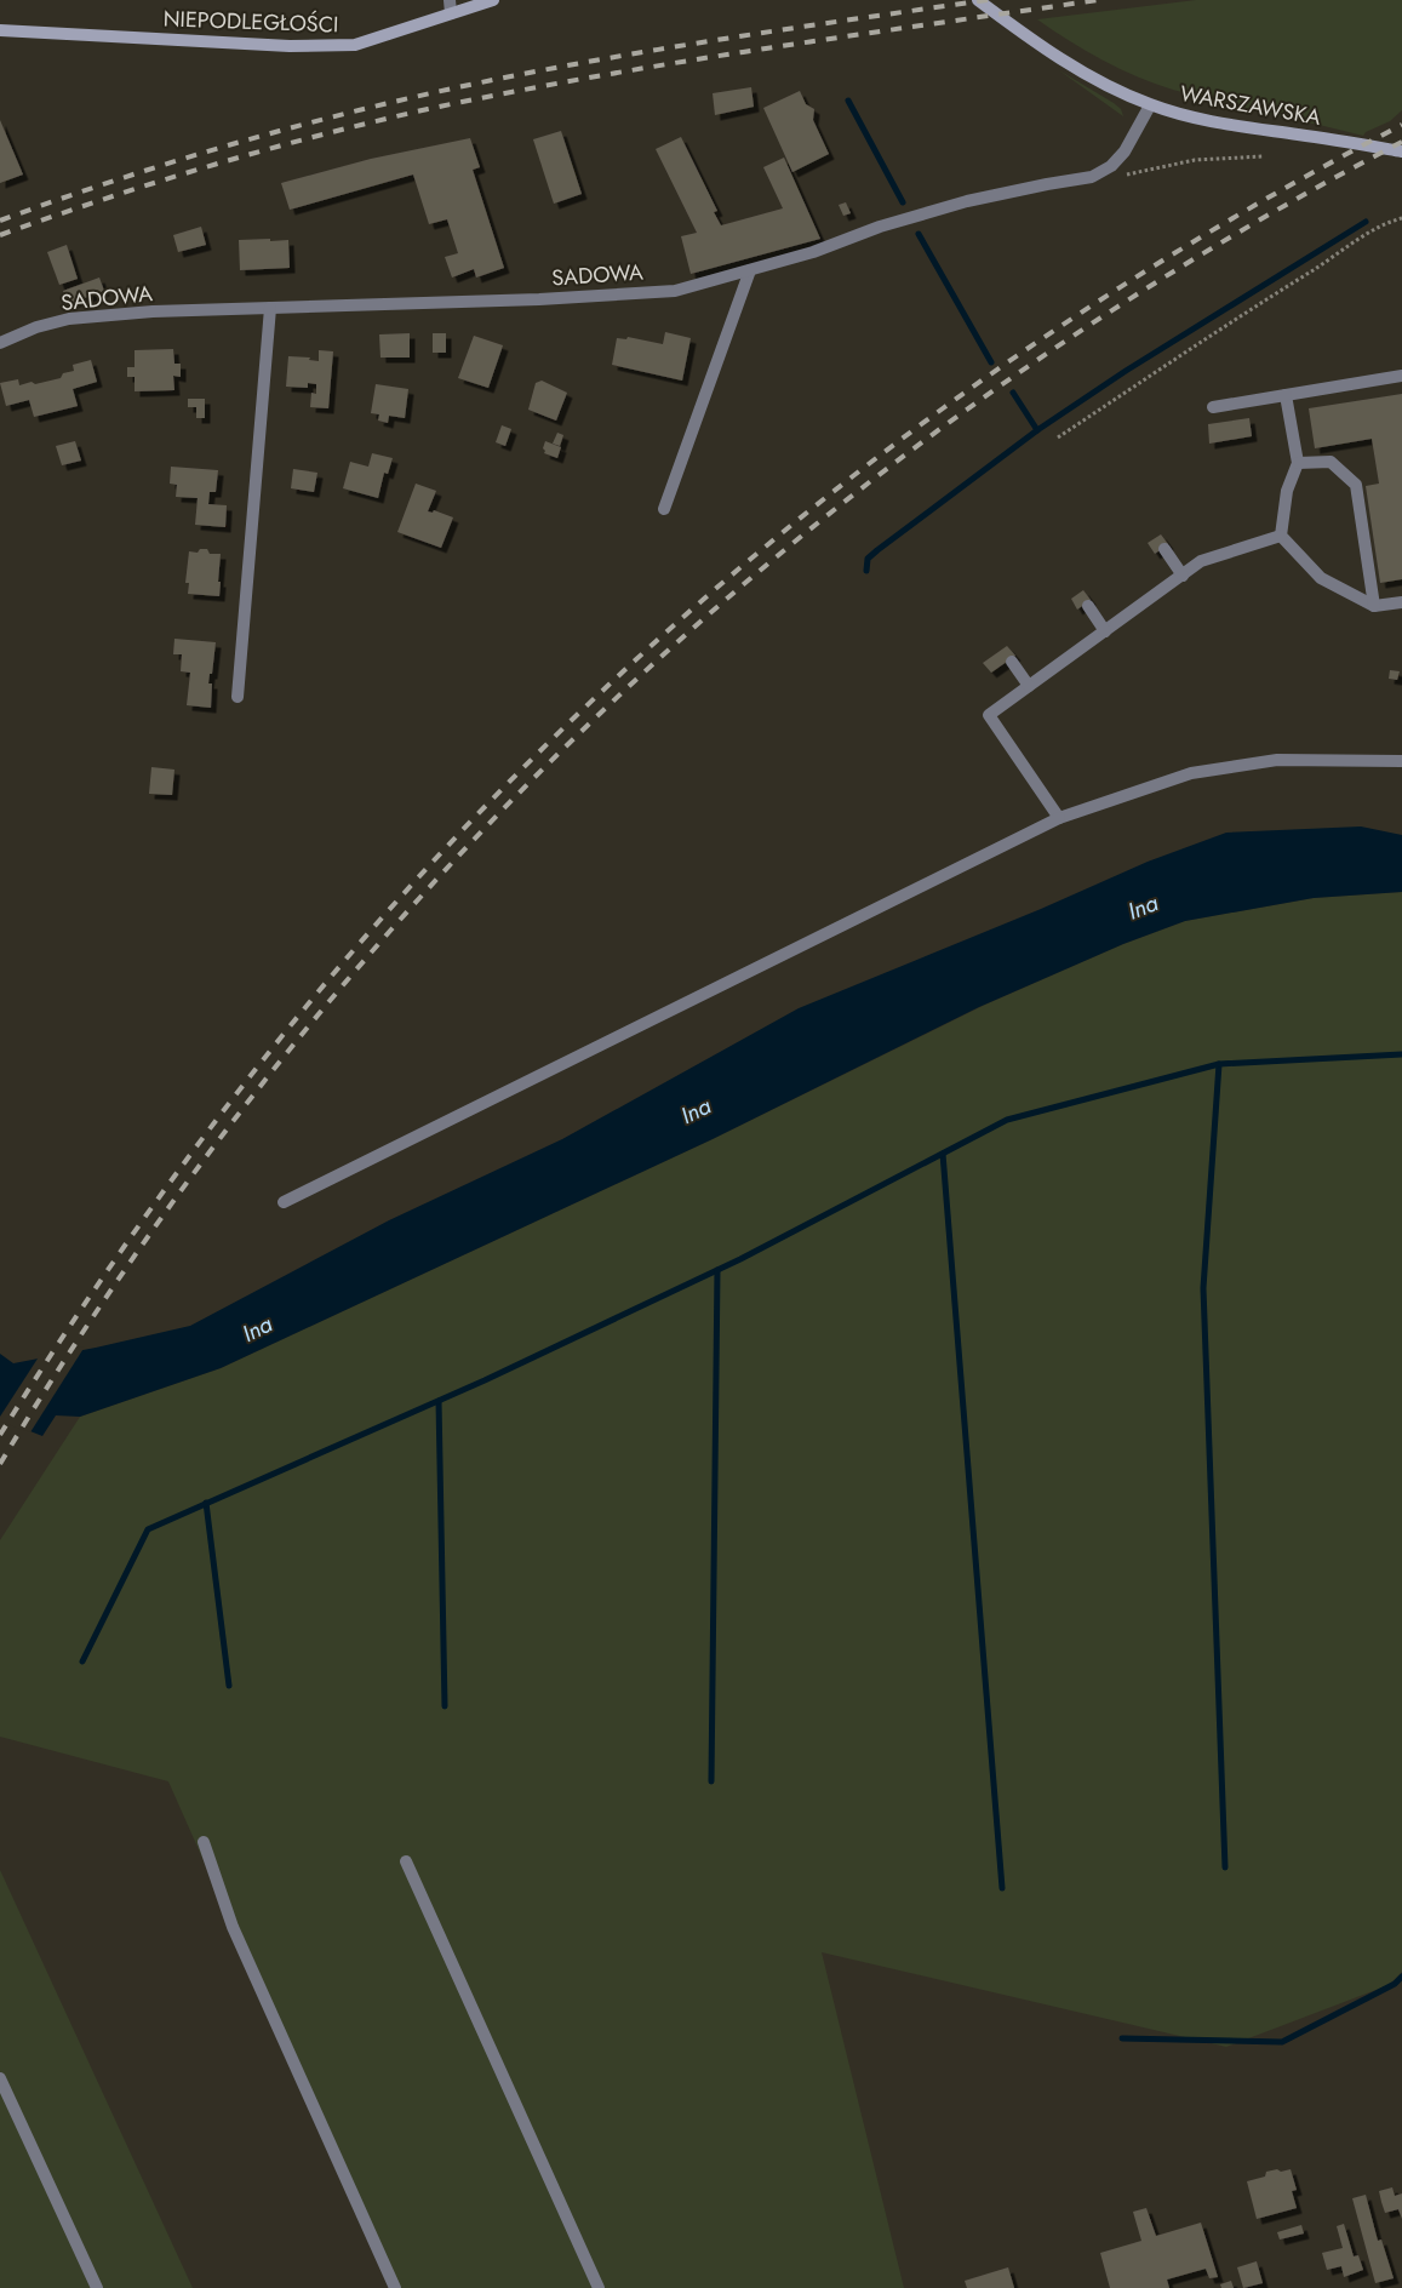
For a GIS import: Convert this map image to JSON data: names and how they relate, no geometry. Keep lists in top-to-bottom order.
{
  "streets": {
    "street": ["NIEPODLEGŁOŚCI", "WARSZAWSKA", "SADOWA"]
  },
  "crossings": [
    ["WARSZAWSKA", "SADOWA"]
  ],
  "water": ["Ina"]
}
